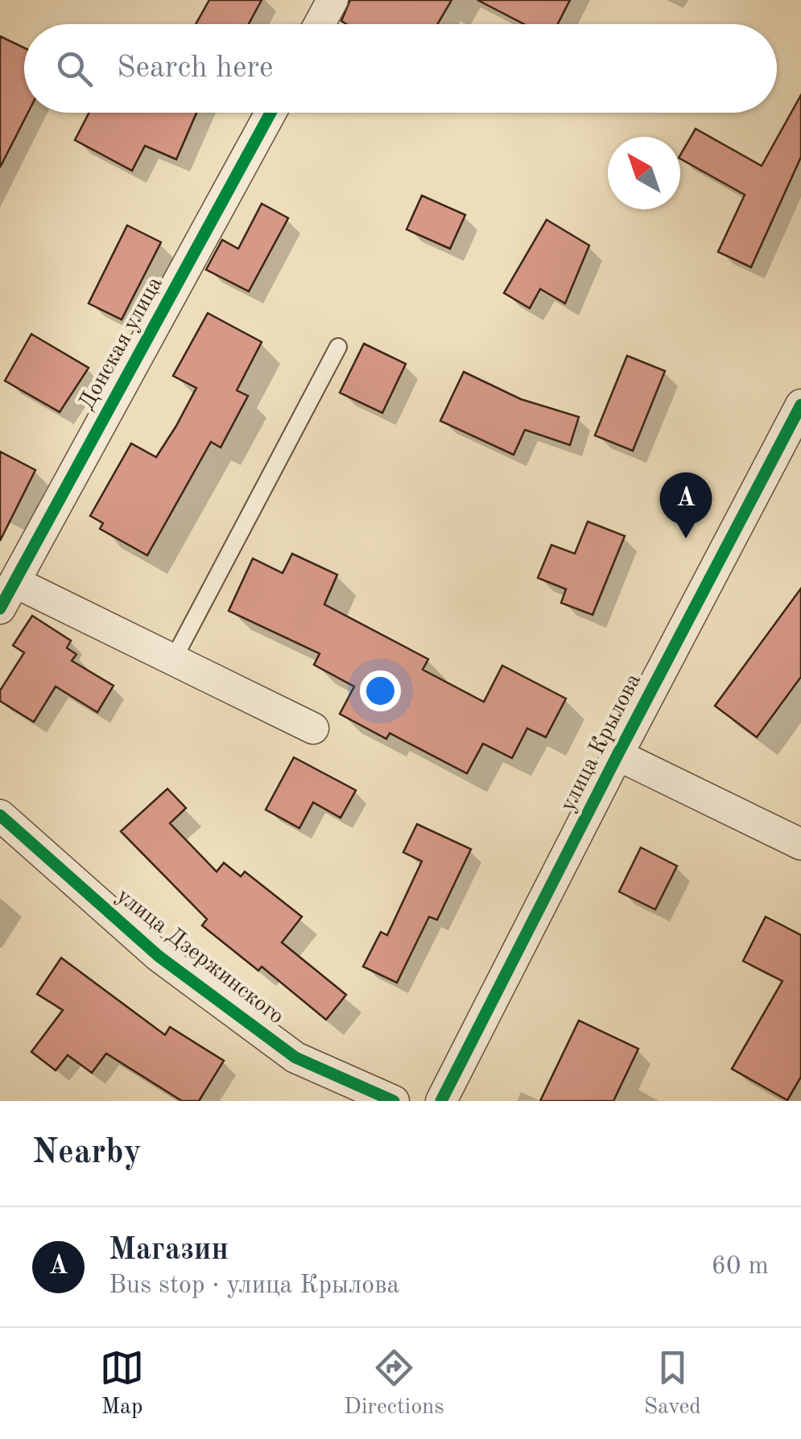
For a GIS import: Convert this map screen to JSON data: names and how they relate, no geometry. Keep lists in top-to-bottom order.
{
  "streets": {
    "street": ["Донская улица", "улица Крылова", "улица Дзержинского"]
  },
  "north": "top left",
  "page": {
    "search": "Search here",
    "pins": "A",
    "heading": "Nearby",
    "list": [
      {
        "mark": "A",
        "name": "Магазин",
        "note": "Bus stop · улица Крылова",
        "value": "60 m"
      }
    ],
    "nav": ["Map", "Directions", "Saved"]
  }
}
